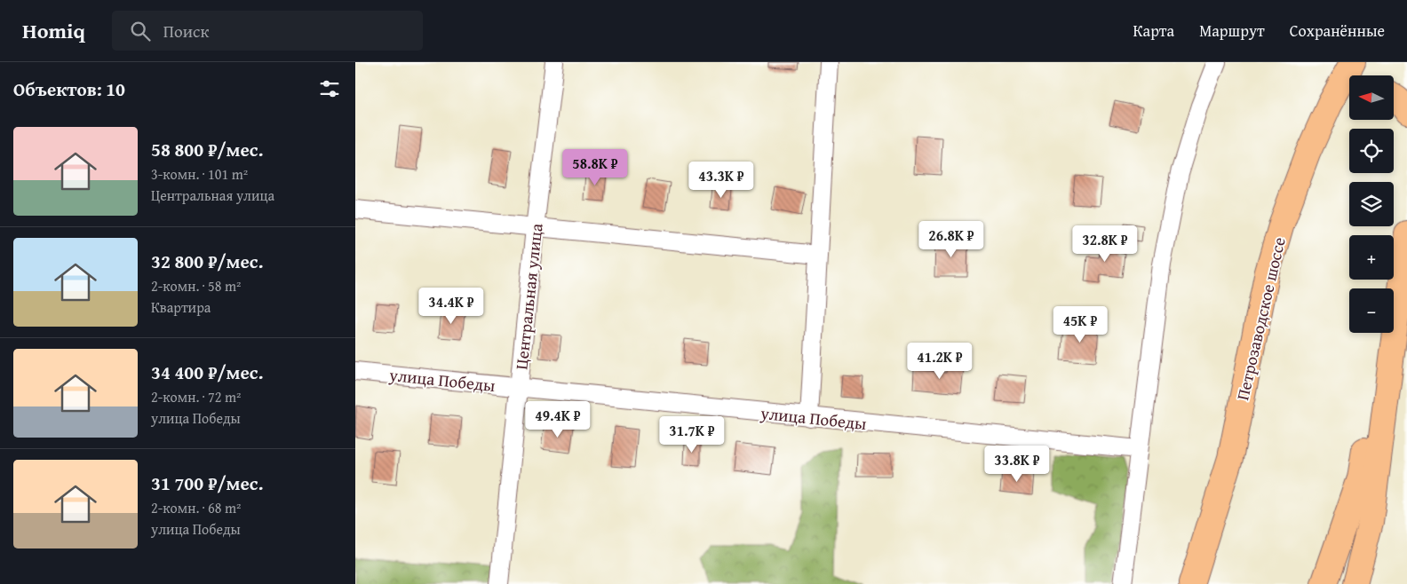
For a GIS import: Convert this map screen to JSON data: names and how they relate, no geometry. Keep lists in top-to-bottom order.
{
  "streets": {
    "main road": ["Петрозаводское шоссе"],
    "street": ["Центральная улица", "улица Победы"]
  },
  "crossings": [
    ["Центральная улица", "улица Победы"]
  ],
  "north": "left",
  "page": {
    "header": "Homiq",
    "search": "Поиск",
    "nav": ["Карта", "Маршрут", "Сохранённые"],
    "heading": "Объектов: 10",
    "map_buttons": ["+", "−"],
    "list": [
      {
        "name": "58 800 ₽/мес.",
        "note": "3-комн. · 101 m² · Центральная улица"
      },
      {
        "name": "32 800 ₽/мес.",
        "note": "2-комн. · 58 m² · Квартира"
      },
      {
        "name": "34 400 ₽/мес.",
        "note": "2-комн. · 72 m² · улица Победы"
      },
      {
        "name": "31 700 ₽/мес.",
        "note": "2-комн. · 68 m² · улица Победы"
      }
    ],
    "price": [
      "58.8K ₽",
      "43.3K ₽",
      "26.8K ₽",
      "32.8K ₽",
      "34.4K ₽",
      "45K ₽",
      "41.2K ₽",
      "49.4K ₽",
      "31.7K ₽",
      "33.8K ₽"
    ]
  }
}
